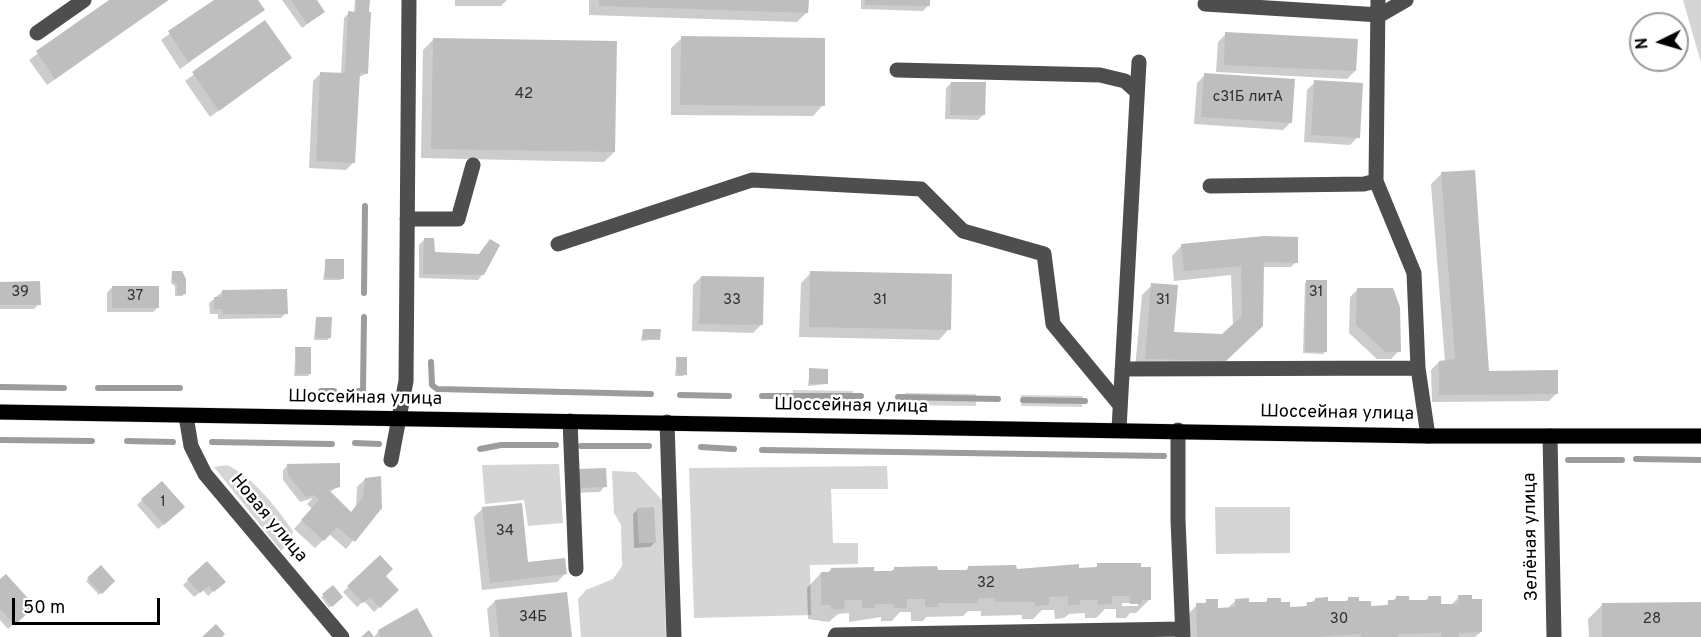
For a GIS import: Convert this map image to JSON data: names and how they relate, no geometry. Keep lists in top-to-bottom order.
{
  "streets": {
    "main road": ["Шоссейная улица"],
    "street": ["Новая улица", "Зелёная улица"]
  },
  "crossings": [
    ["Шоссейная улица", "Новая улица"],
    ["Шоссейная улица", "Зелёная улица"]
  ],
  "house_numbers": [
    "42",
    "с31Б литА",
    "39",
    "31",
    "37",
    "33",
    "31",
    "31",
    "1",
    "34",
    "32",
    "34Б",
    "30",
    "28"
  ],
  "scale_bar": "50 m",
  "north": "left"
}
